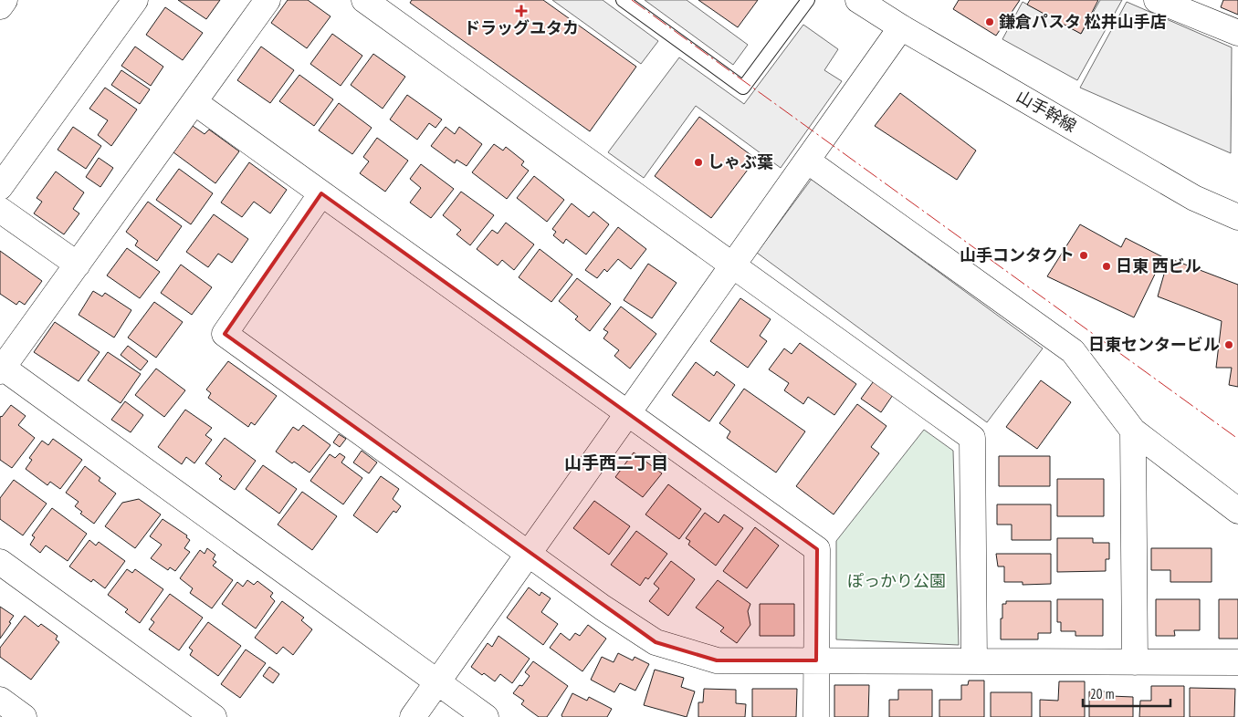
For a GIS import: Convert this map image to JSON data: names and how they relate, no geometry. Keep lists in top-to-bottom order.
{
  "streets": {
    "street": ["山手幹線"]
  },
  "districts": ["山手西二丁目"],
  "parks": ["ぽっかり公園"],
  "places": {
    "health": ["ドラッグユタカ"],
    "other": [
      "鎌倉パスタ 松井山手店",
      "しゃぶ葉",
      "山手コンタクト",
      "日東 西ビル",
      "日東センタービル"
    ]
  },
  "scale_bar": "20 m"
}
